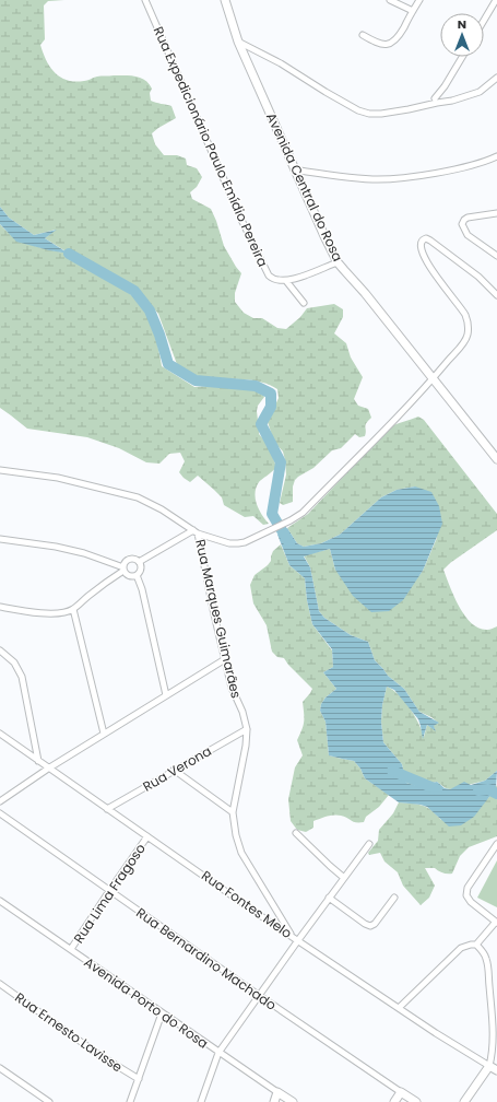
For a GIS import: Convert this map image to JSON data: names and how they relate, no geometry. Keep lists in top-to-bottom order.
{
  "streets": {
    "street": [
      "Rua Expedicionário Paulo Emídio Pereira",
      "Avenida Central do Rosa",
      "Rua Marques Guimarães",
      "Rua Verona",
      "Rua Lima Fragoso",
      "Rua Fontes Melo",
      "Rua Bernardino Machado",
      "Avenida Porto do Rosa",
      "Rua Ernesto Lavisse"
    ]
  },
  "crossings": [
    ["Avenida Central do Rosa", "Rua Marques Guimarães"],
    ["Rua Marques Guimarães", "Rua Verona"],
    ["Rua Marques Guimarães", "Rua Fontes Melo"],
    ["Rua Verona", "Rua Fontes Melo"],
    ["Rua Lima Fragoso", "Rua Fontes Melo"],
    ["Rua Lima Fragoso", "Rua Bernardino Machado"],
    ["Rua Lima Fragoso", "Avenida Porto do Rosa"]
  ],
  "north": "top"
}
